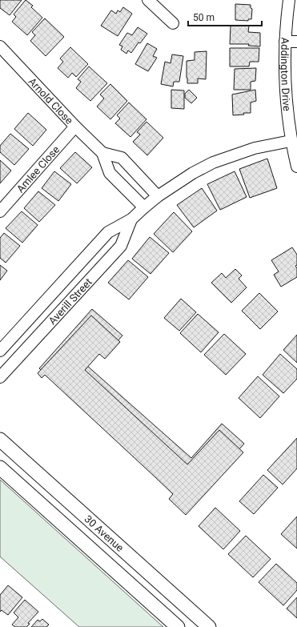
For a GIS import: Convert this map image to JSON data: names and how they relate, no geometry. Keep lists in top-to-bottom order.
{
  "streets": {
    "main road": ["30 Avenue"],
    "street": [
      "Addington Drive",
      "Arnold Close",
      "Amlee Close",
      "Averill Street"
    ]
  },
  "crossings": [
    ["Addington Drive", "Averill Street"],
    ["Arnold Close", "Amlee Close"],
    ["Arnold Close", "Averill Street"]
  ],
  "scale_bar": "50 m"
}
